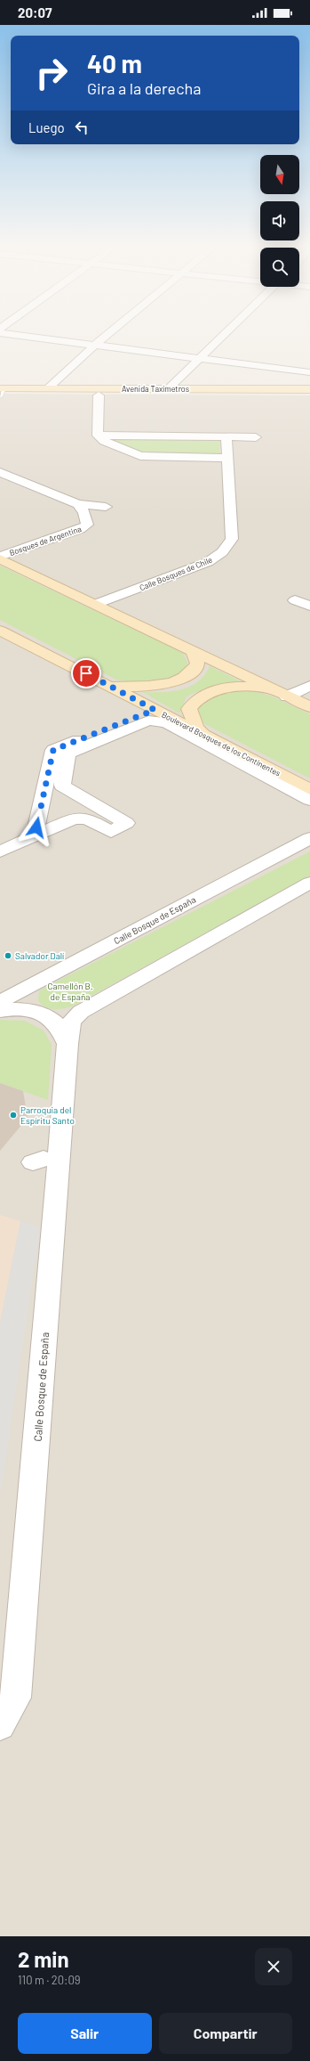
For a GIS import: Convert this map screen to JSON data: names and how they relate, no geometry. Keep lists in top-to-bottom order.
{
  "streets": {
    "street": [
      "Avenida Taxímetros",
      "Bosques de Argentina",
      "Calle Bosques de Chile",
      "Boulevard Bosques de los Continentes",
      "Calle Bosque de España"
    ]
  },
  "parks": ["Camellón B. de España"],
  "places": ["Salvador Dalí", "Parroquia del Espíritu Santo"],
  "north": "bottom",
  "page": {
    "status": "20:07",
    "turn": ["40 m", "Gira a la derecha"],
    "then": "Luego",
    "heading": ["2 min", "110 m · 20:09"],
    "buttons": ["Salir", "Compartir"]
  }
}
